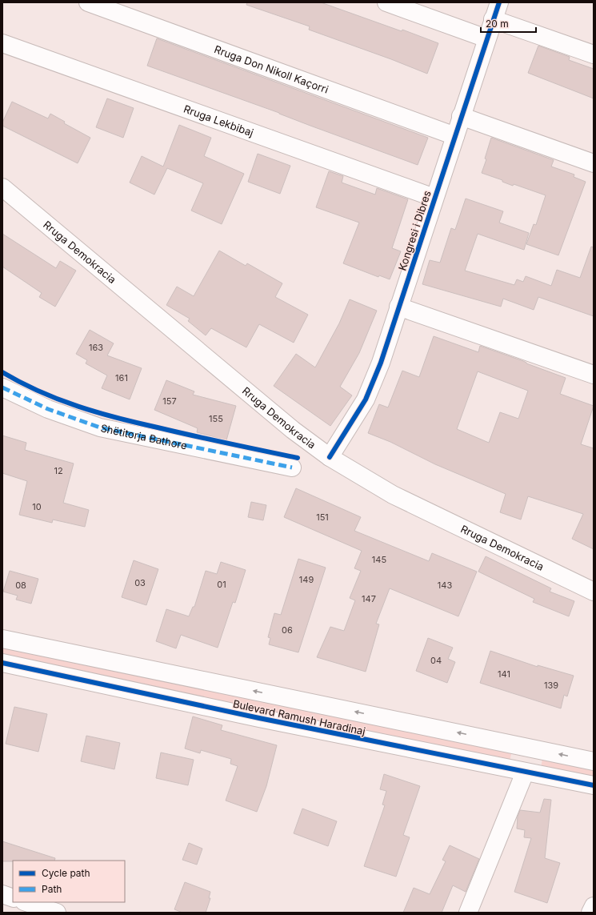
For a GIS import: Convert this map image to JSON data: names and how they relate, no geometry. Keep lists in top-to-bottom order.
{
  "streets": {
    "street": [
      "Rruga Don Nikoll Kaçorri",
      "Rruga Lekbibaj",
      "Kongresi i Dibres",
      "Rruga Demokracia",
      "Shëtitorja Bathore",
      "Bulevard Ramush Haradinaj"
    ]
  },
  "crossings": [
    ["Rruga Don Nikoll Kaçorri", "Kongresi i Dibres"],
    ["Rruga Lekbibaj", "Kongresi i Dibres"],
    ["Kongresi i Dibres", "Rruga Demokracia"]
  ],
  "house_numbers": [
    "163",
    "161",
    "157",
    "155",
    "12",
    "10",
    "151",
    "145",
    "149",
    "03",
    "01",
    "08",
    "143",
    "147",
    "06",
    "04",
    "141",
    "139"
  ],
  "legend": ["Cycle path", "Path"],
  "scale_bar": "20 m"
}
